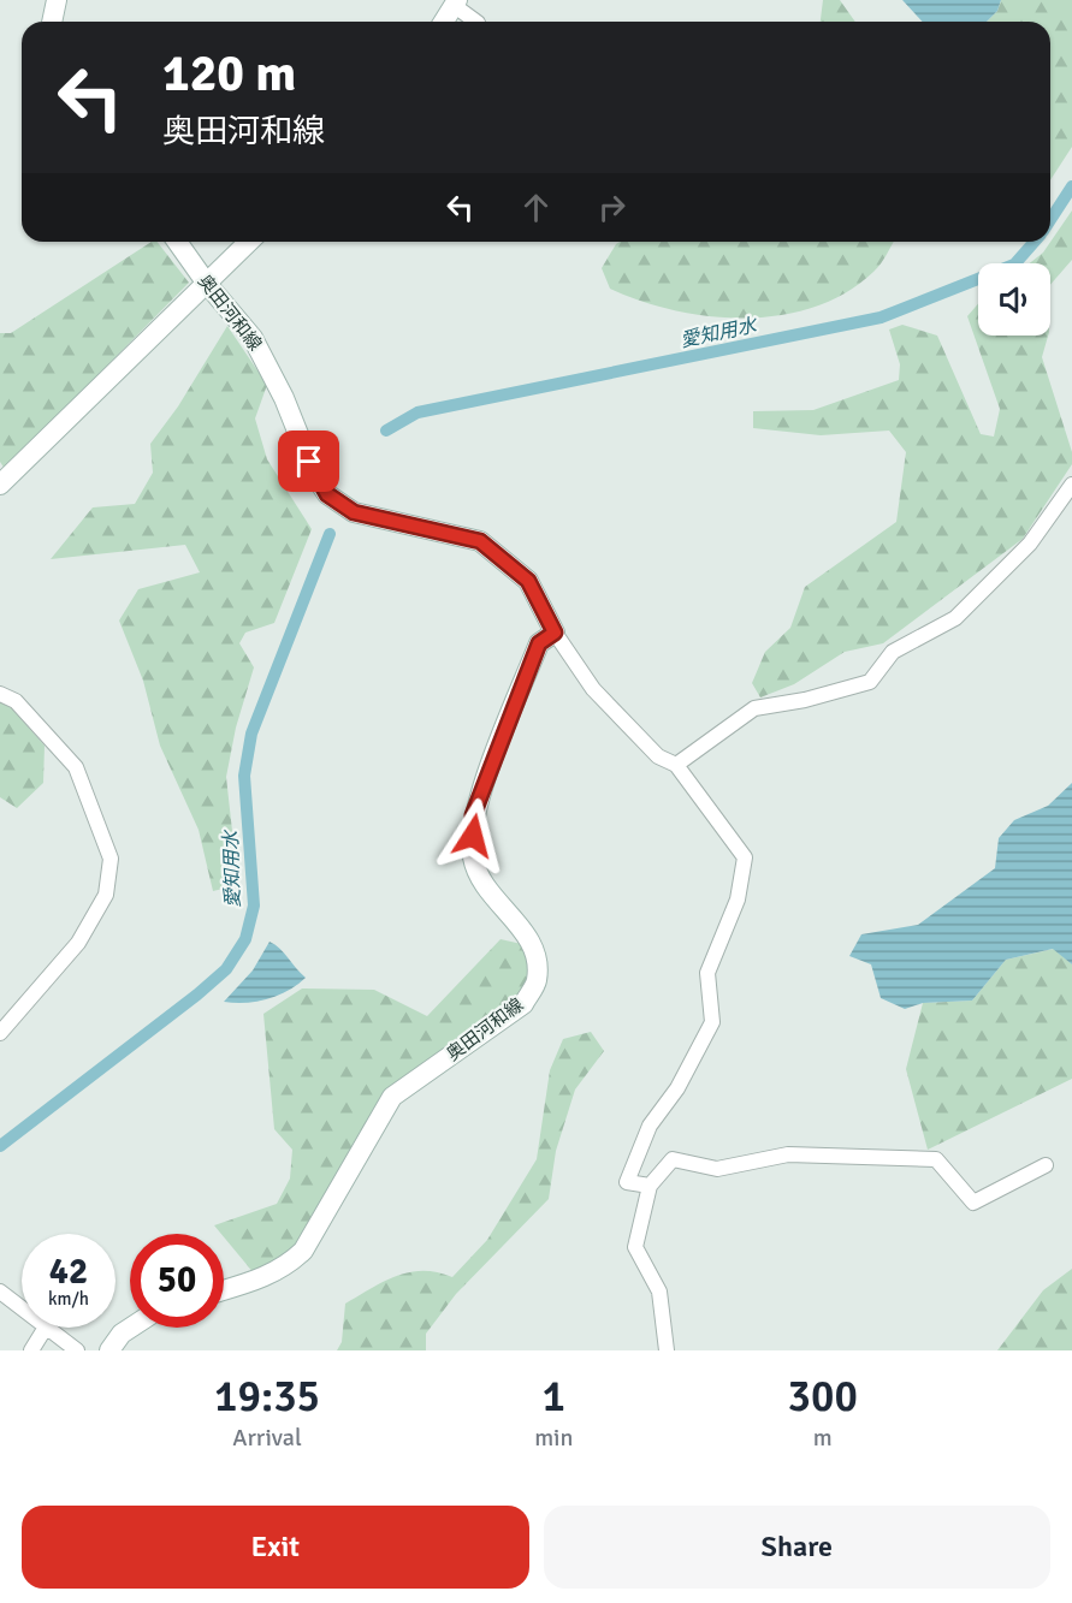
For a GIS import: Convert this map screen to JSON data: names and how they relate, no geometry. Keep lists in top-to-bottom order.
{
  "streets": {
    "main road": ["奥田河和線"]
  },
  "water": ["愛知用水"],
  "page": {
    "turn": ["120 m", "奥田河和線"],
    "speed": "42 km/h",
    "limit": "50",
    "eta": [
      "19:35",
      "Arrival",
      "1",
      "min",
      "300",
      "m"
    ],
    "buttons": ["Exit", "Share"]
  }
}
